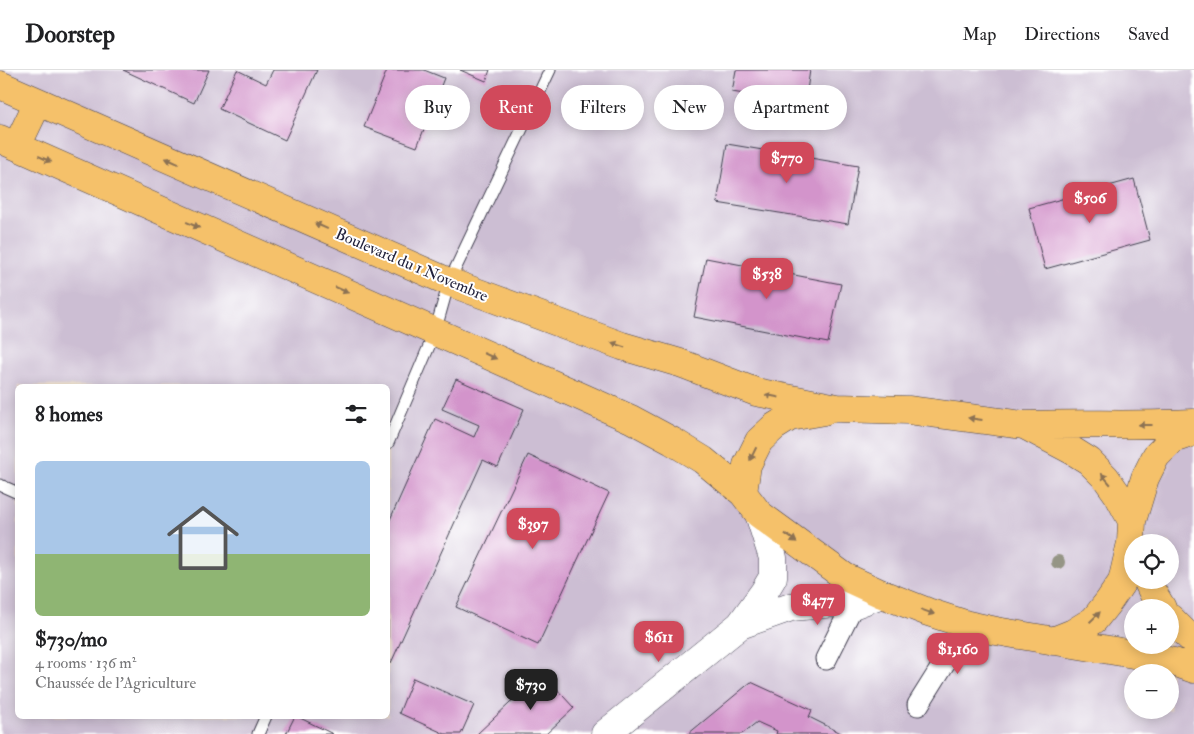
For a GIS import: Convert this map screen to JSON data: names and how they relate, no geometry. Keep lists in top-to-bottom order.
{
  "streets": {
    "main road": ["Boulevard du 1 Novembre"]
  },
  "page": {
    "header": "Doorstep",
    "nav": ["Map", "Directions", "Saved"],
    "chip": [
      "Buy",
      "Rent",
      "Filters",
      "New",
      "Apartment"
    ],
    "price": [
      "$770",
      "$506",
      "$538",
      "$397",
      "$477",
      "$611",
      "$1,160",
      "$730"
    ],
    "heading": "8 homes",
    "list": [
      {
        "name": "$730/mo",
        "note": "4 rooms · 136 m² · Chaussée de l'Agriculture"
      }
    ],
    "map_buttons": ["+", "−"]
  }
}
